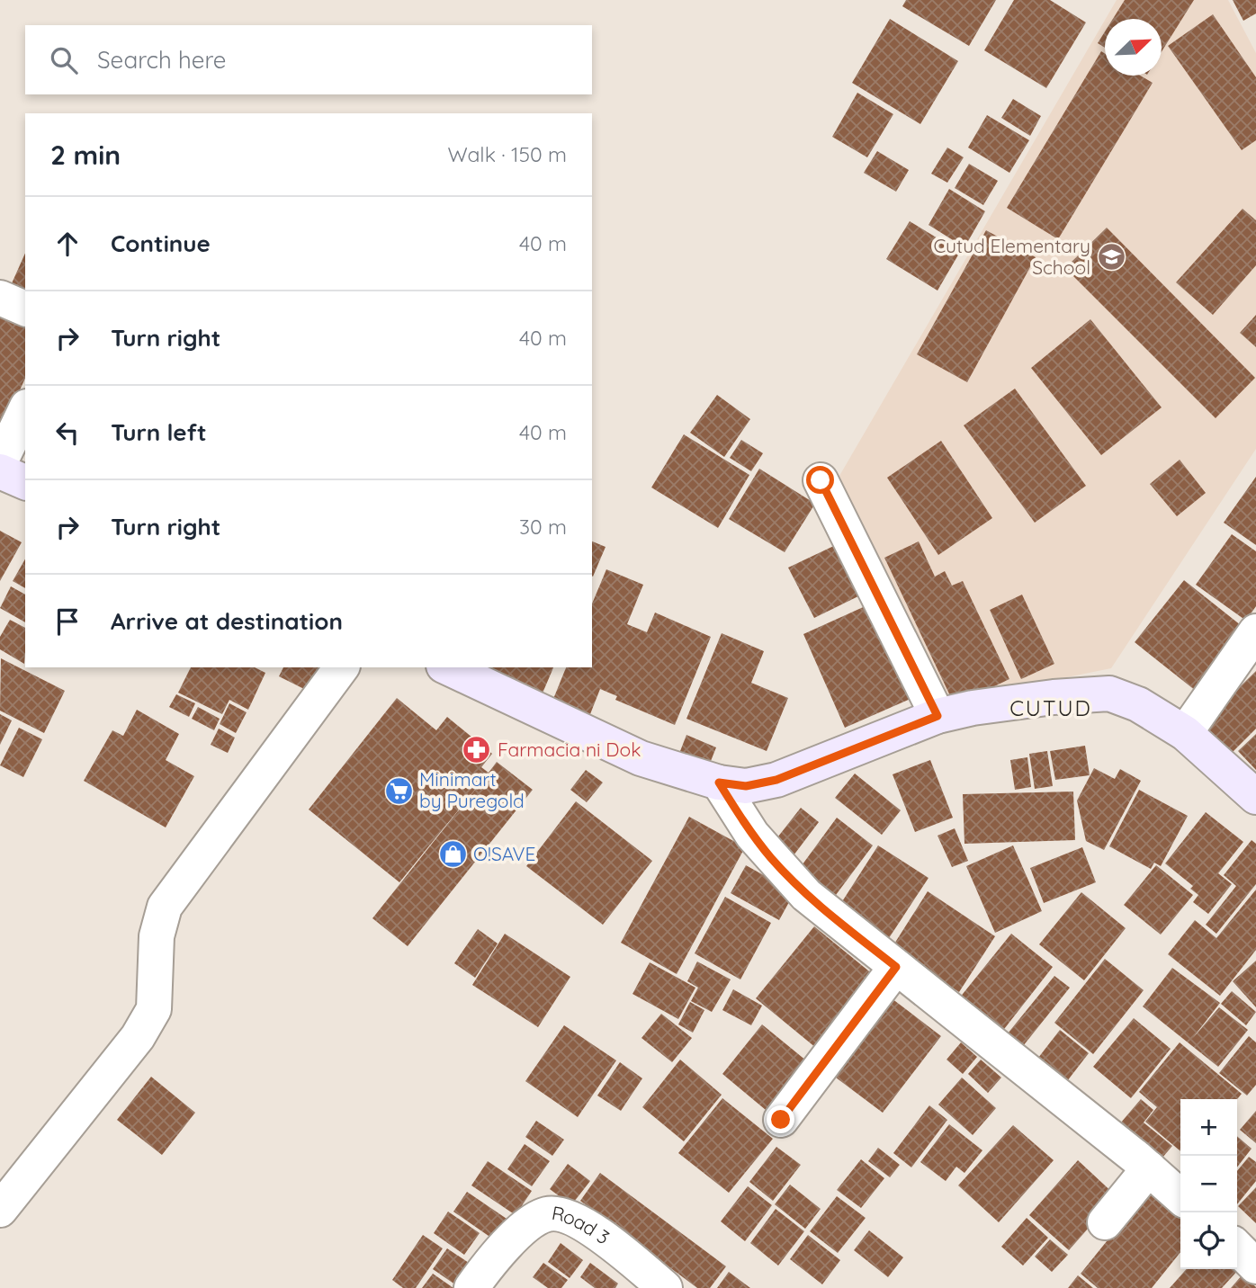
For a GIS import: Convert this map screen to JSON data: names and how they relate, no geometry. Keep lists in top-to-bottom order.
{
  "streets": {
    "street": ["Road 3"]
  },
  "districts": ["CUTUD"],
  "places": {
    "school or university": ["Cutud Elementary School"],
    "pharmacy": ["Farmacia ni Dok"],
    "supermarket": ["Minimart by Puregold"],
    "shop": ["O!SAVE"]
  },
  "north": "top right",
  "page": {
    "search": "Search here",
    "heading": ["2 min", "Walk · 150 m"],
    "list": [
      ["Continue", "40 m"],
      ["Turn right", "40 m"],
      ["Turn left", "40 m"],
      ["Turn right", "30 m"],
      "Arrive at destination"
    ],
    "map_buttons": ["+", "−"]
  }
}
